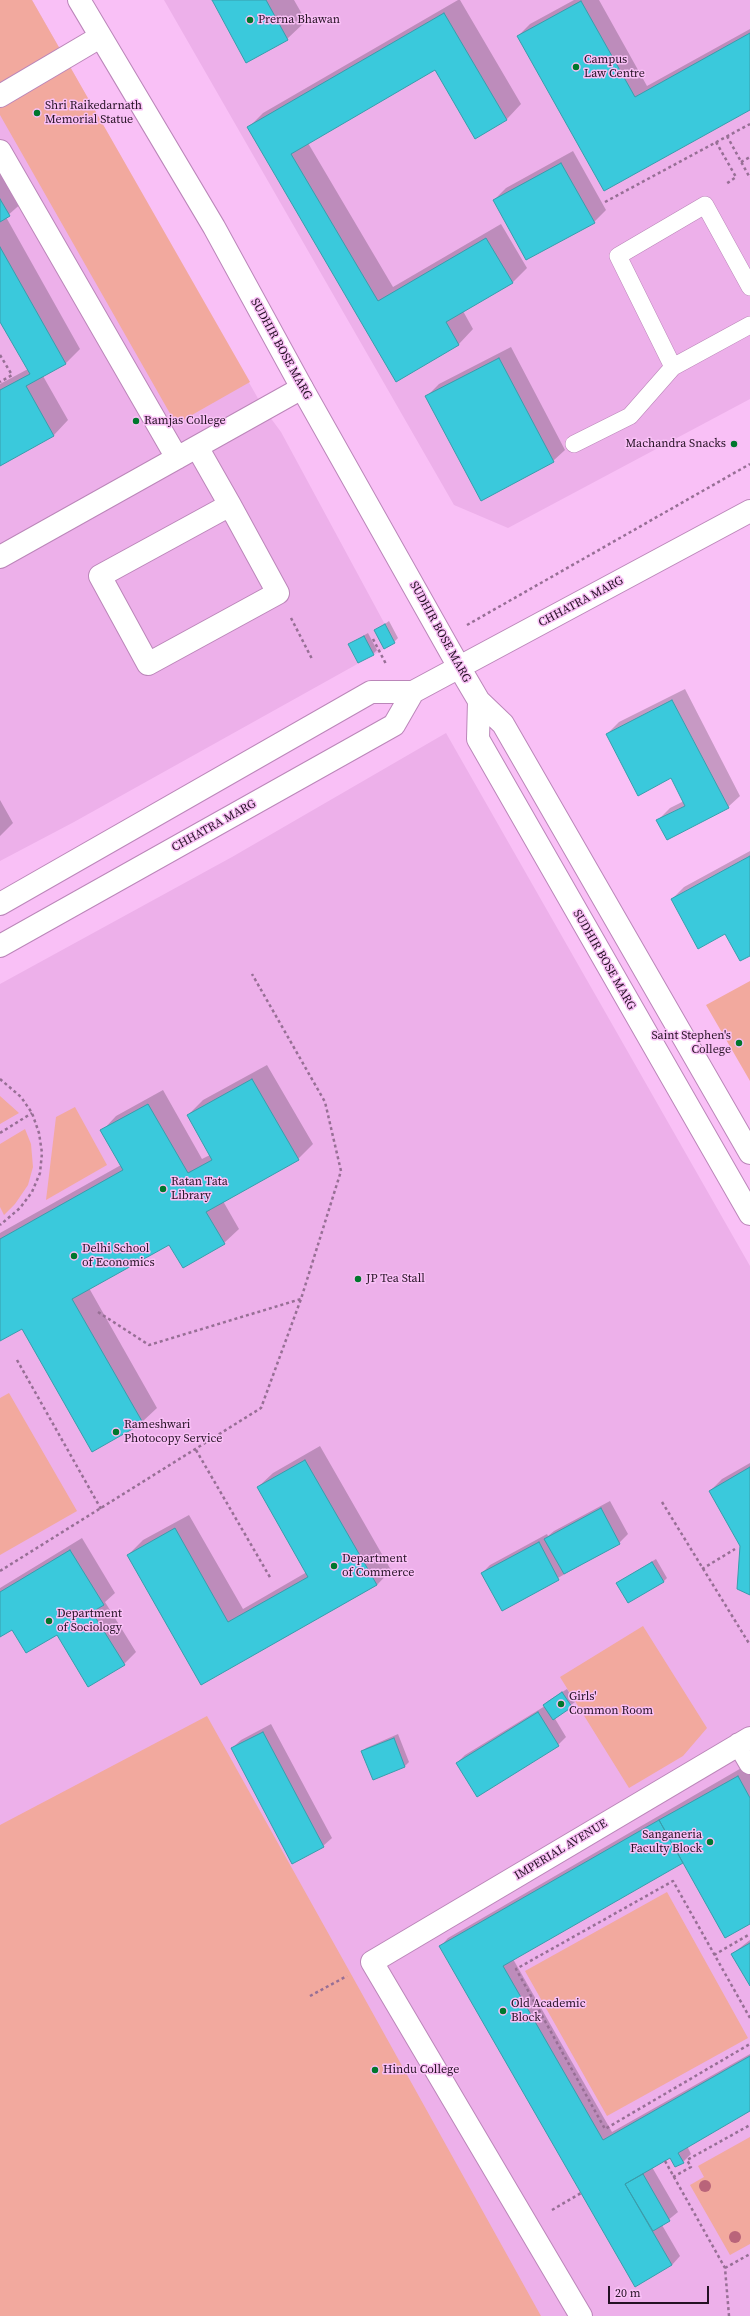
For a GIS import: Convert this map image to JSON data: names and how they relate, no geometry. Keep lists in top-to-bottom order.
{
  "streets": {
    "street": ["SUDHIR BOSE MARG", "CHHATRA MARG", "IMPERIAL AVENUE"]
  },
  "crossings": [
    ["SUDHIR BOSE MARG", "CHHATRA MARG"]
  ],
  "places": [
    "Prerna Bhawan",
    "Campus Law Centre",
    "Shri Raikedarnath Memorial Statue",
    "Ramjas College",
    "Machandra Snacks",
    "Saint Stephen's College",
    "Ratan Tata Library",
    "Delhi School of Economics",
    "JP Tea Stall",
    "Rameshwari Photocopy Service",
    "Department of Commerce",
    "Department of Sociology",
    "Girls' Common Room",
    "Sanganeria Faculty Block",
    "Old Academic Block",
    "Hindu College"
  ],
  "scale_bar": "20 m"
}
